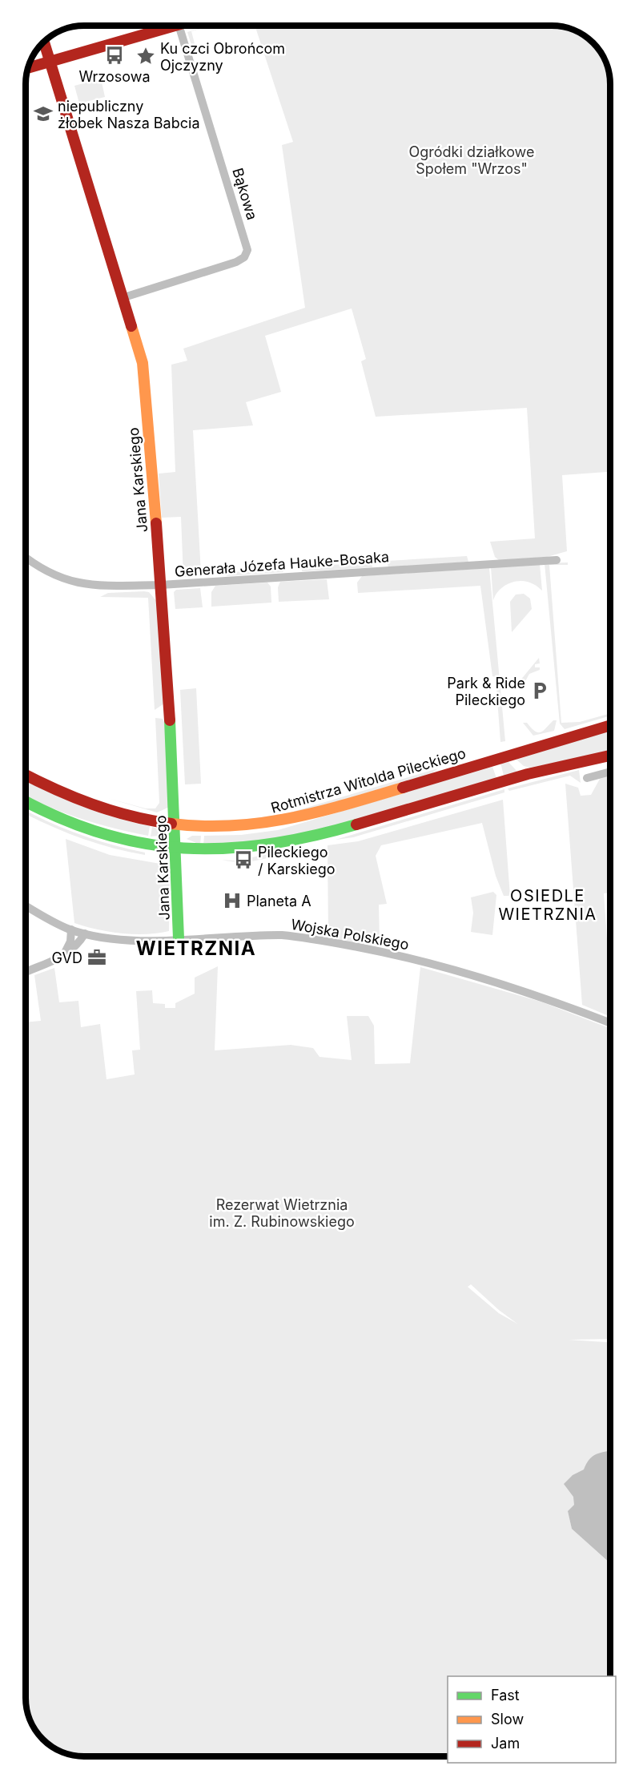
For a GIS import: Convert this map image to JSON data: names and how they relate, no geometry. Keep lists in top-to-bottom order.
{
  "streets": {
    "main road": ["Jana Karskiego", "Rotmistrza Witolda Pileckiego"],
    "street": ["Bąkowa", "Generała Józefa Hauke-Bosaka", "Wojska Polskiego"]
  },
  "crossings": [
    ["Bąkowa", "Jana Karskiego"],
    ["Jana Karskiego", "Generała Józefa Hauke-Bosaka"],
    ["Jana Karskiego", "Rotmistrza Witolda Pileckiego"],
    ["Jana Karskiego", "Wojska Polskiego"]
  ],
  "districts": ["OSIEDLE WIETRZNIA", "WIETRZNIA"],
  "parks": ["Ogródki działkowe Społem \"Wrzos\"", "Rezerwat Wietrznia im. Z. Rubinowskiego"],
  "places": {
    "bus stop": ["Wrzosowa", "Pileckiego / Karskiego"],
    "place": ["Ku czci Obrońcom Ojczyzny"],
    "school or university": ["niepubliczny żłobek Nasza Babcia"],
    "parking": ["Park & Ride Pileckiego"],
    "hospital": ["Planeta A"],
    "office": ["GVD"]
  },
  "legend": ["Fast", "Slow", "Jam"]
}
